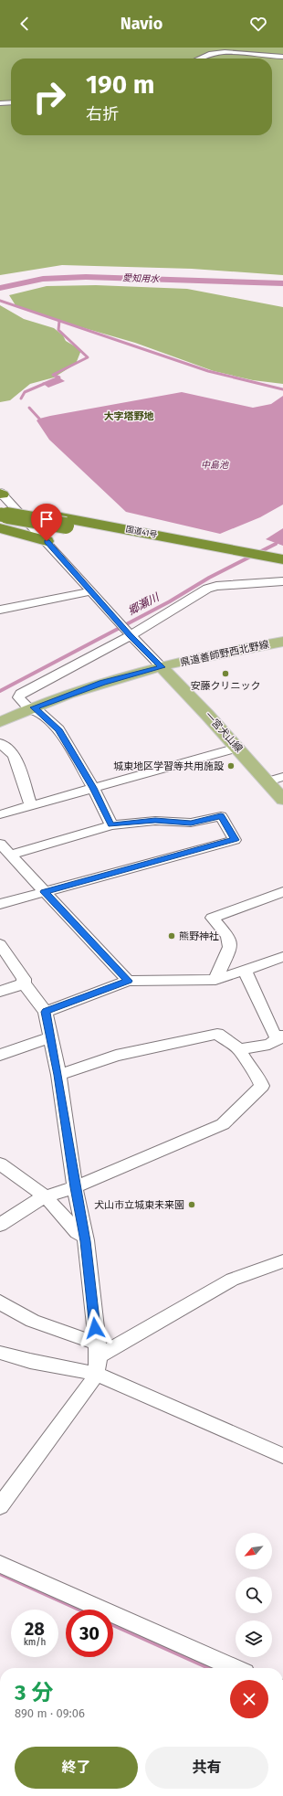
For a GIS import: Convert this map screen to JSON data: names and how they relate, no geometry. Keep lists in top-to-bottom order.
{
  "streets": {
    "highway": ["国道41号"],
    "main road": ["県道善師野西北野線", "一宮犬山線"]
  },
  "crossings": [
    ["県道善師野西北野線", "一宮犬山線"]
  ],
  "districts": ["大字塔野地"],
  "water": ["愛知用水", "中島池", "郷瀬川"],
  "places": [
    "安藤クリニック",
    "城東地区学習等共用施設",
    "熊野神社",
    "犬山市立城東未来園"
  ],
  "north": "bottom left",
  "page": {
    "header": "Navio",
    "turn": ["190 m", "右折"],
    "speed": "28 km/h",
    "limit": "30",
    "heading": ["3 分", "890 m · 09:06"],
    "buttons": ["終了", "共有"]
  }
}
